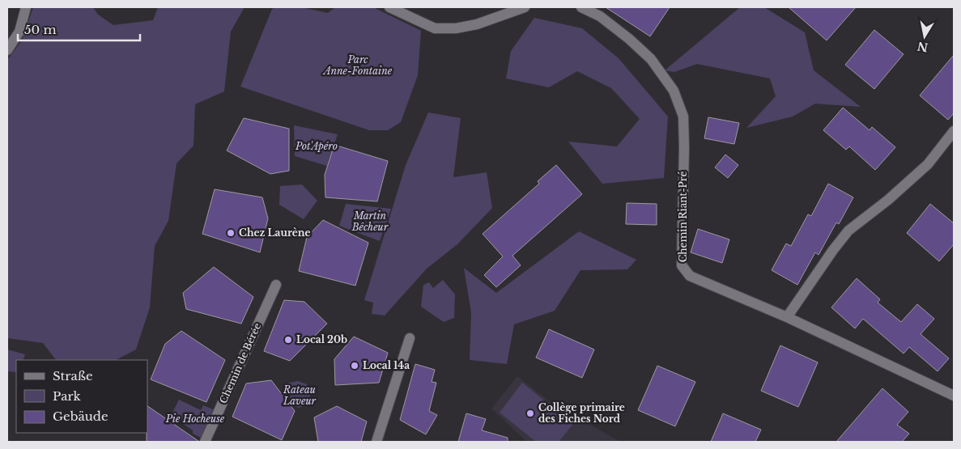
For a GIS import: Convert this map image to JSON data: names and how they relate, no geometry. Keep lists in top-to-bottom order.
{
  "streets": {
    "street": ["Chemin Riant-Pré", "Chemin de Bérée"]
  },
  "parks": [
    "Parc Anne-Fontaine",
    "Pot'Apéro",
    "Martin Bêcheur",
    "Rateau Laveur",
    "Pie Hocheuse"
  ],
  "places": [
    "Chez Laurène",
    "Local 20b",
    "Local 14a",
    "Collège primaire des Fiches Nord"
  ],
  "legend": ["Straße", "Park", "Gebäude"],
  "scale_bar": "50 m",
  "north": "bottom"
}
